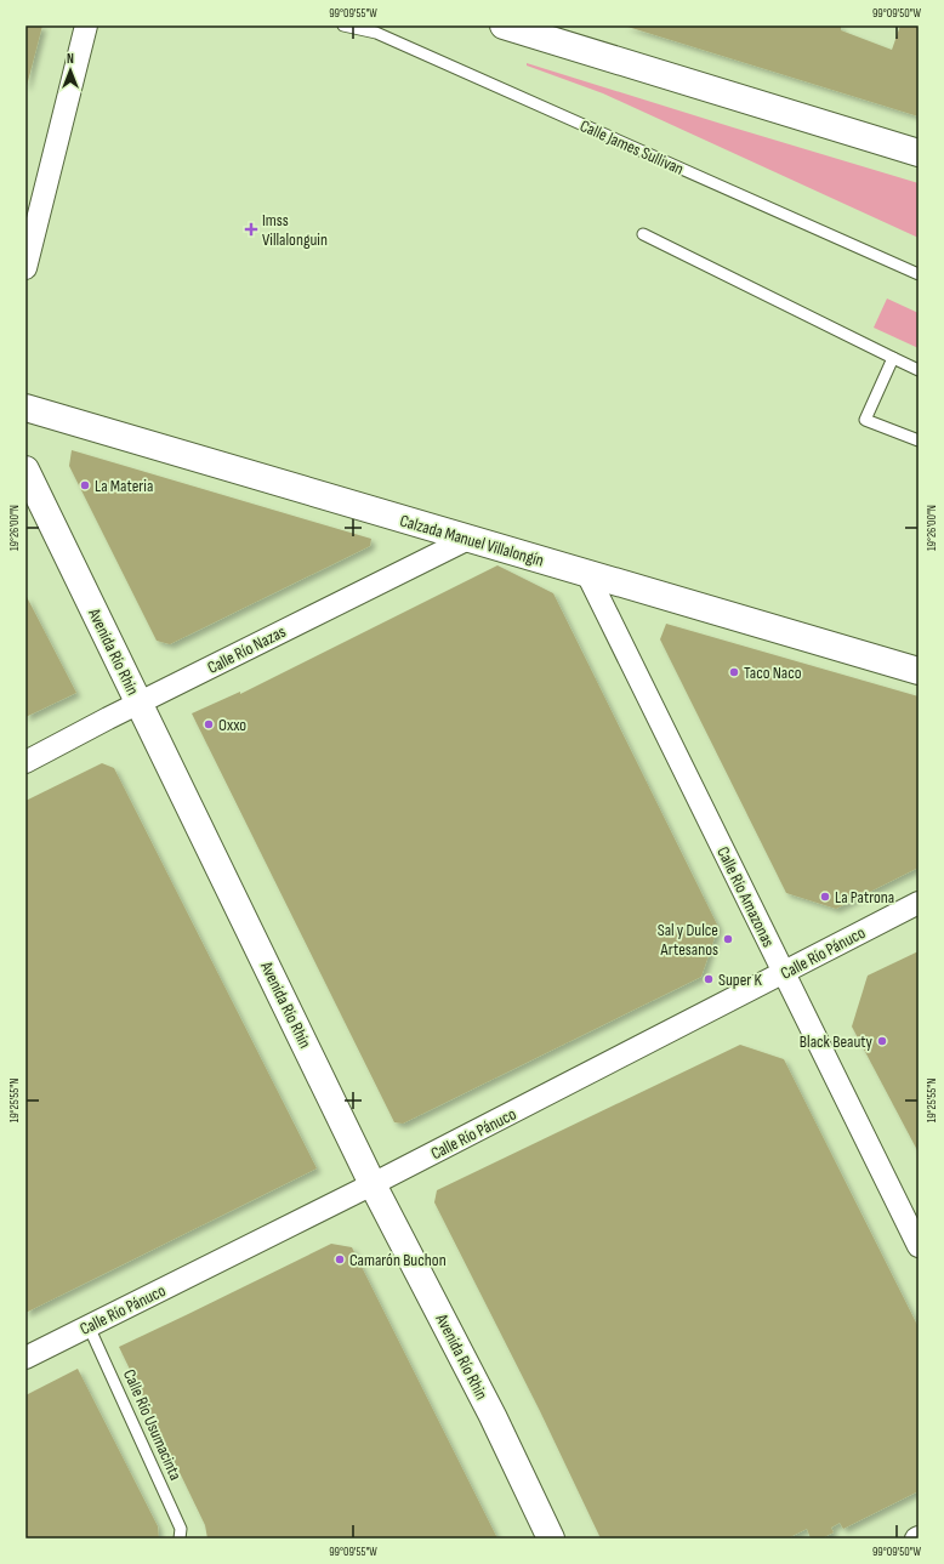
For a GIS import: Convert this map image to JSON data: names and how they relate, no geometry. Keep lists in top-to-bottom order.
{
  "streets": {
    "street": [
      "Calzada Manuel Villalongín",
      "Calle Río Nazas",
      "Avenida Río Rhin",
      "Calle Río Amazonas",
      "Calle Río Pánuco"
    ],
    "lane": ["Calle James Sullivan", "Calle Río Usumacinta"]
  },
  "crossings": [
    ["Calzada Manuel Villalongín", "Calle Río Nazas"],
    ["Calzada Manuel Villalongín", "Calle Río Amazonas"],
    ["Calle Río Nazas", "Avenida Río Rhin"],
    ["Avenida Río Rhin", "Calle Río Pánuco"],
    ["Calle Río Amazonas", "Calle Río Pánuco"],
    ["Calle Río Pánuco", "Calle Río Usumacinta"]
  ],
  "places": {
    "health": ["Imss Villalonguin"],
    "other": [
      "La Materia",
      "Taco Naco",
      "Oxxo",
      "La Patrona",
      "Sal y Dulce Artesanos",
      "Super K",
      "Black Beauty",
      "Camarón Buchon"
    ]
  },
  "north": "top",
  "coordinates": [
    "99°09'55\"W",
    "99°09'50\"W",
    "19°26'00\"N",
    "19°25'55\"N"
  ]
}
